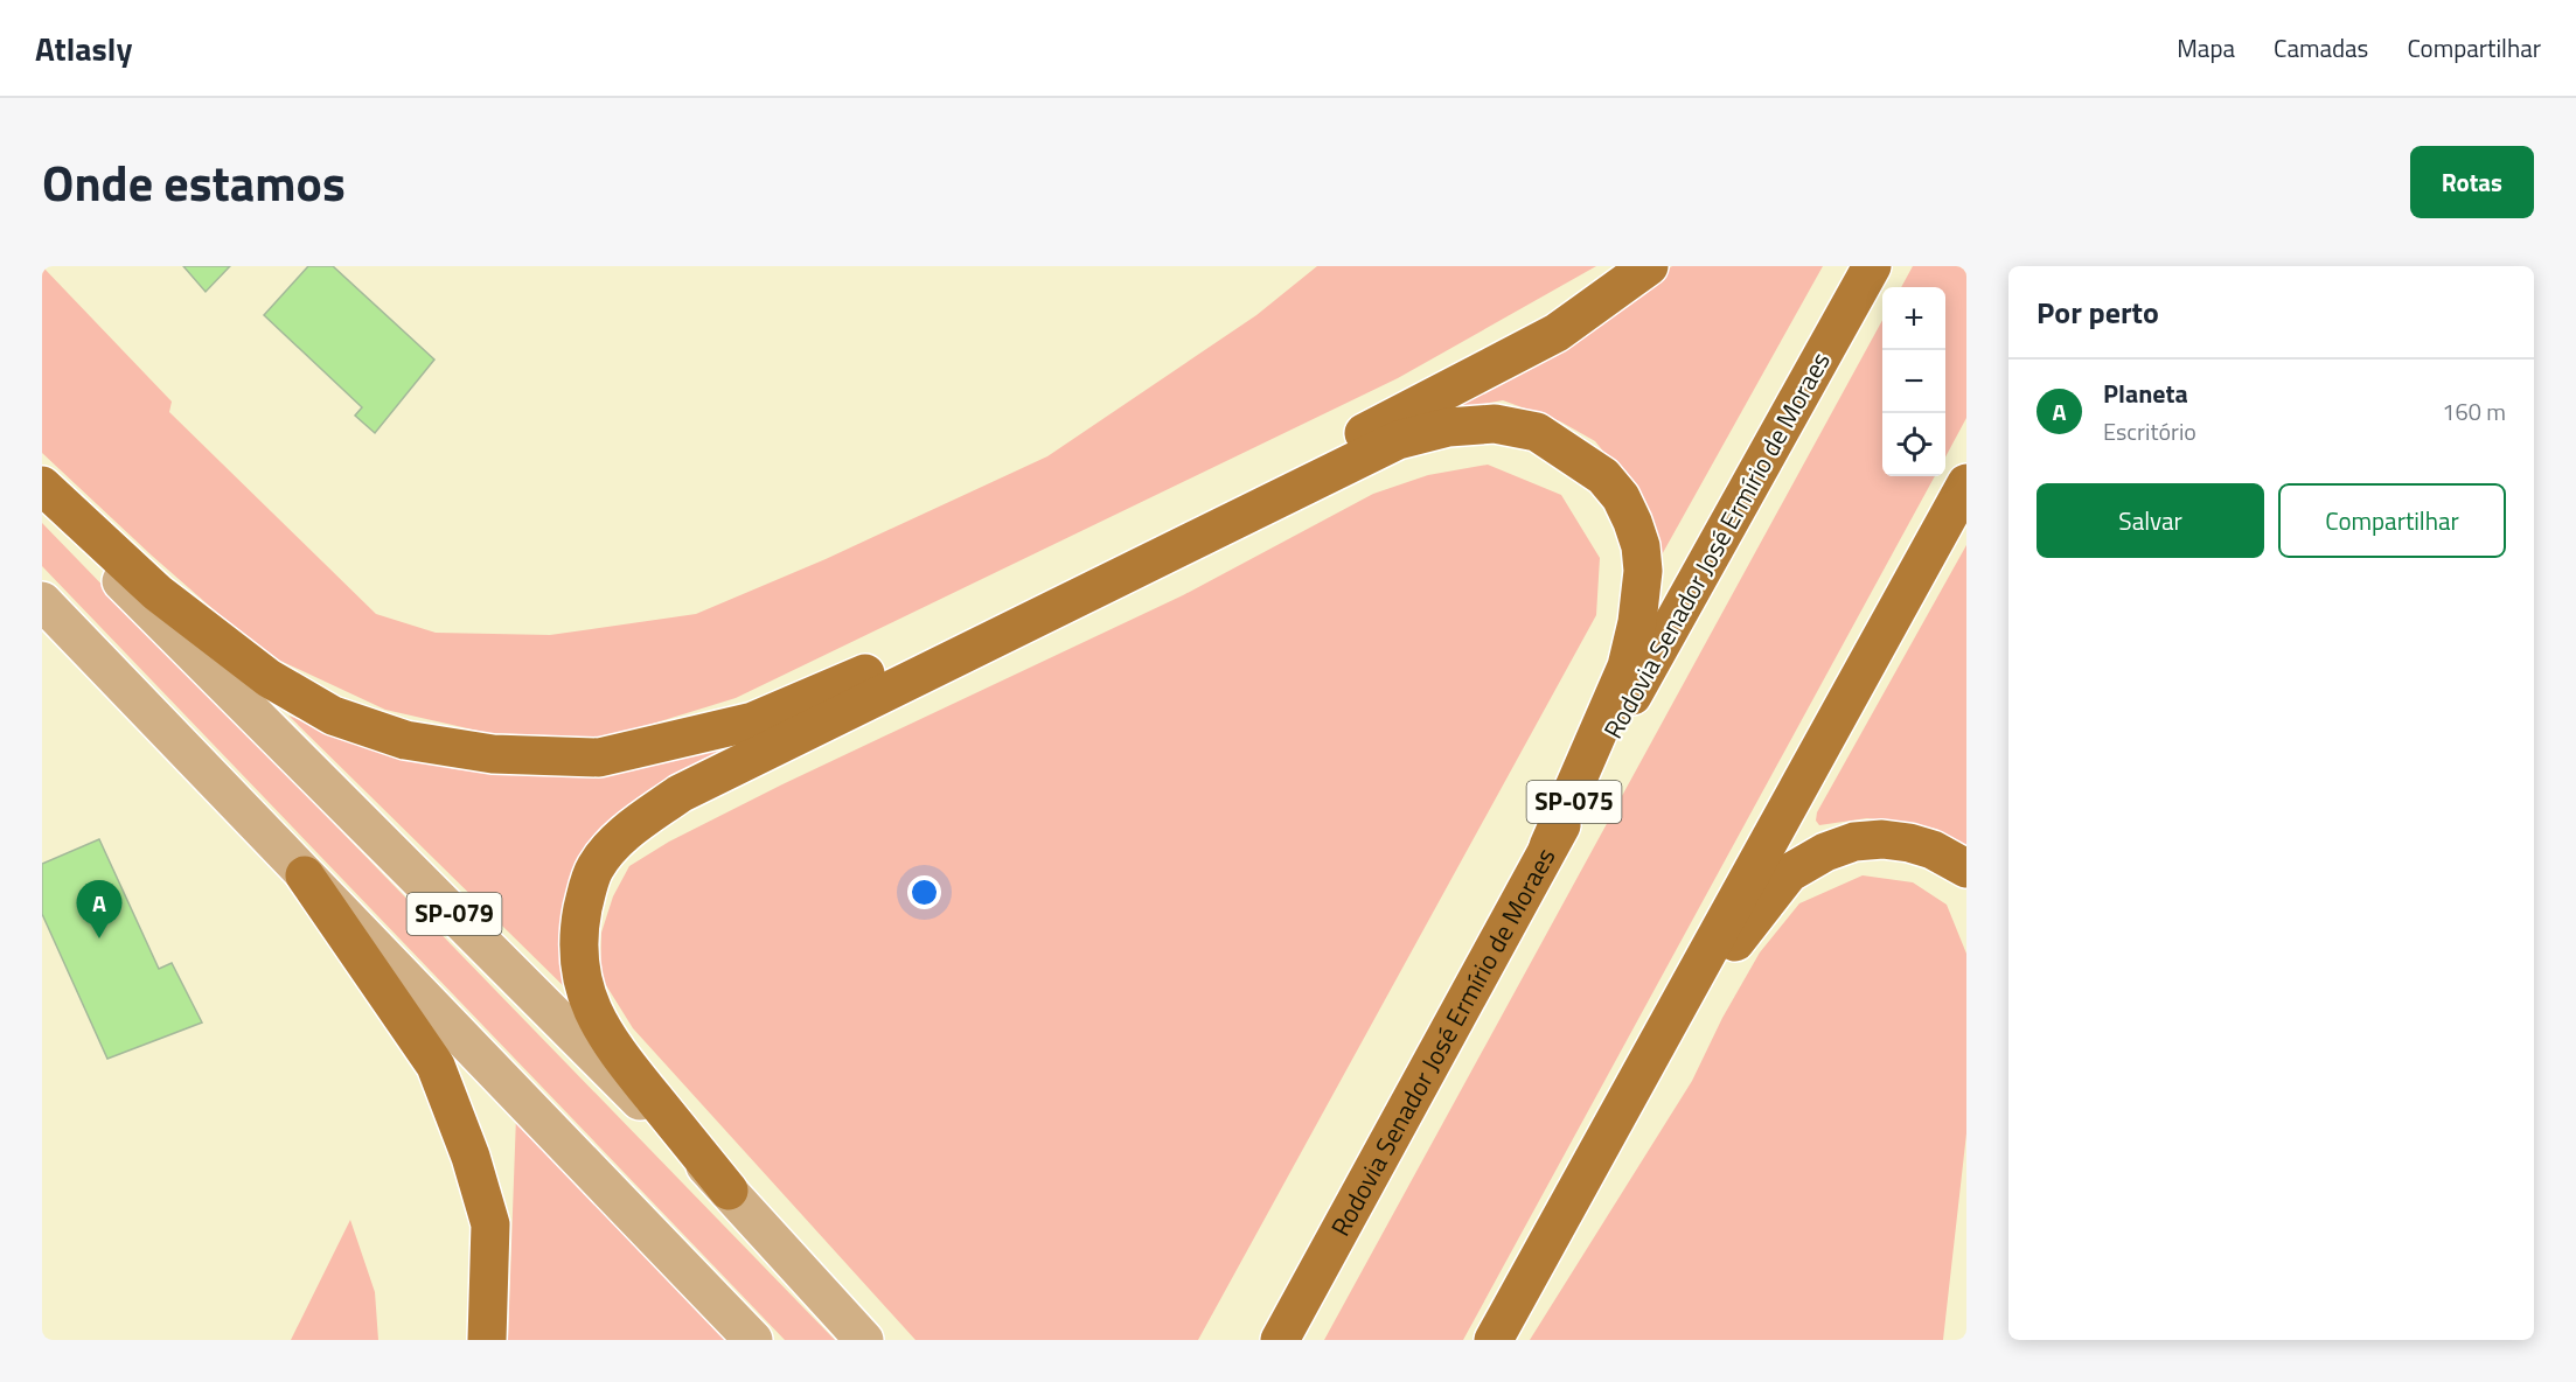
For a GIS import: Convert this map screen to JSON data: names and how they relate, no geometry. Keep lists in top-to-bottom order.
{
  "streets": {
    "highway": ["Rodovia Senador José Ermírio de Moraes", "SP-075"],
    "main road": ["SP-079"]
  },
  "page": {
    "header": "Atlasly",
    "nav": ["Mapa", "Camadas", "Compartilhar"],
    "title": "Onde estamos",
    "buttons": [
      "Rotas",
      ["Salvar", "Compartilhar"]
    ],
    "heading": "Por perto",
    "map_buttons": ["+", "−"],
    "list": [
      {
        "mark": "A",
        "name": "Planeta",
        "note": "Escritório",
        "value": "160 m"
      }
    ],
    "pins": "A"
  }
}
